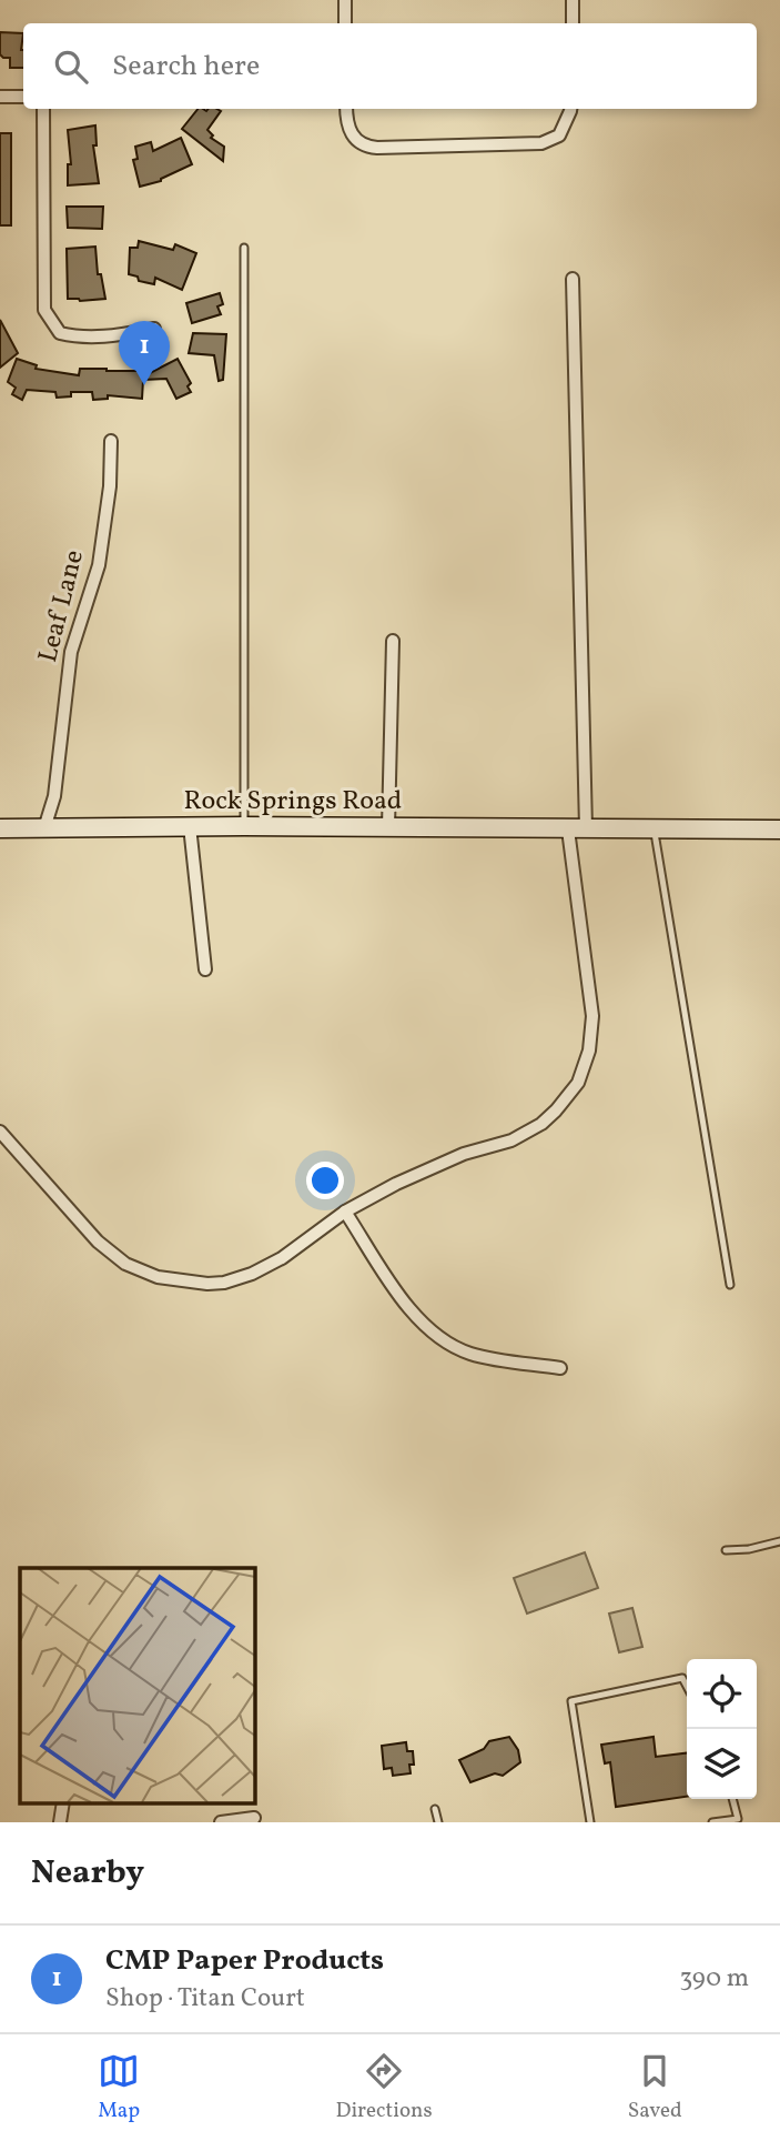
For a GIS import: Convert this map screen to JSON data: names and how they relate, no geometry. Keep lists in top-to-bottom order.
{
  "streets": {
    "street": ["Leaf Lane", "Rock Springs Road"]
  },
  "crossings": [
    ["Leaf Lane", "Rock Springs Road"]
  ],
  "page": {
    "search": "Search here",
    "pins": "1",
    "heading": "Nearby",
    "list": [
      {
        "mark": "1",
        "name": "CMP Paper Products",
        "note": "Shop · Titan Court",
        "value": "390 m"
      }
    ],
    "nav": ["Map", "Directions", "Saved"]
  }
}
